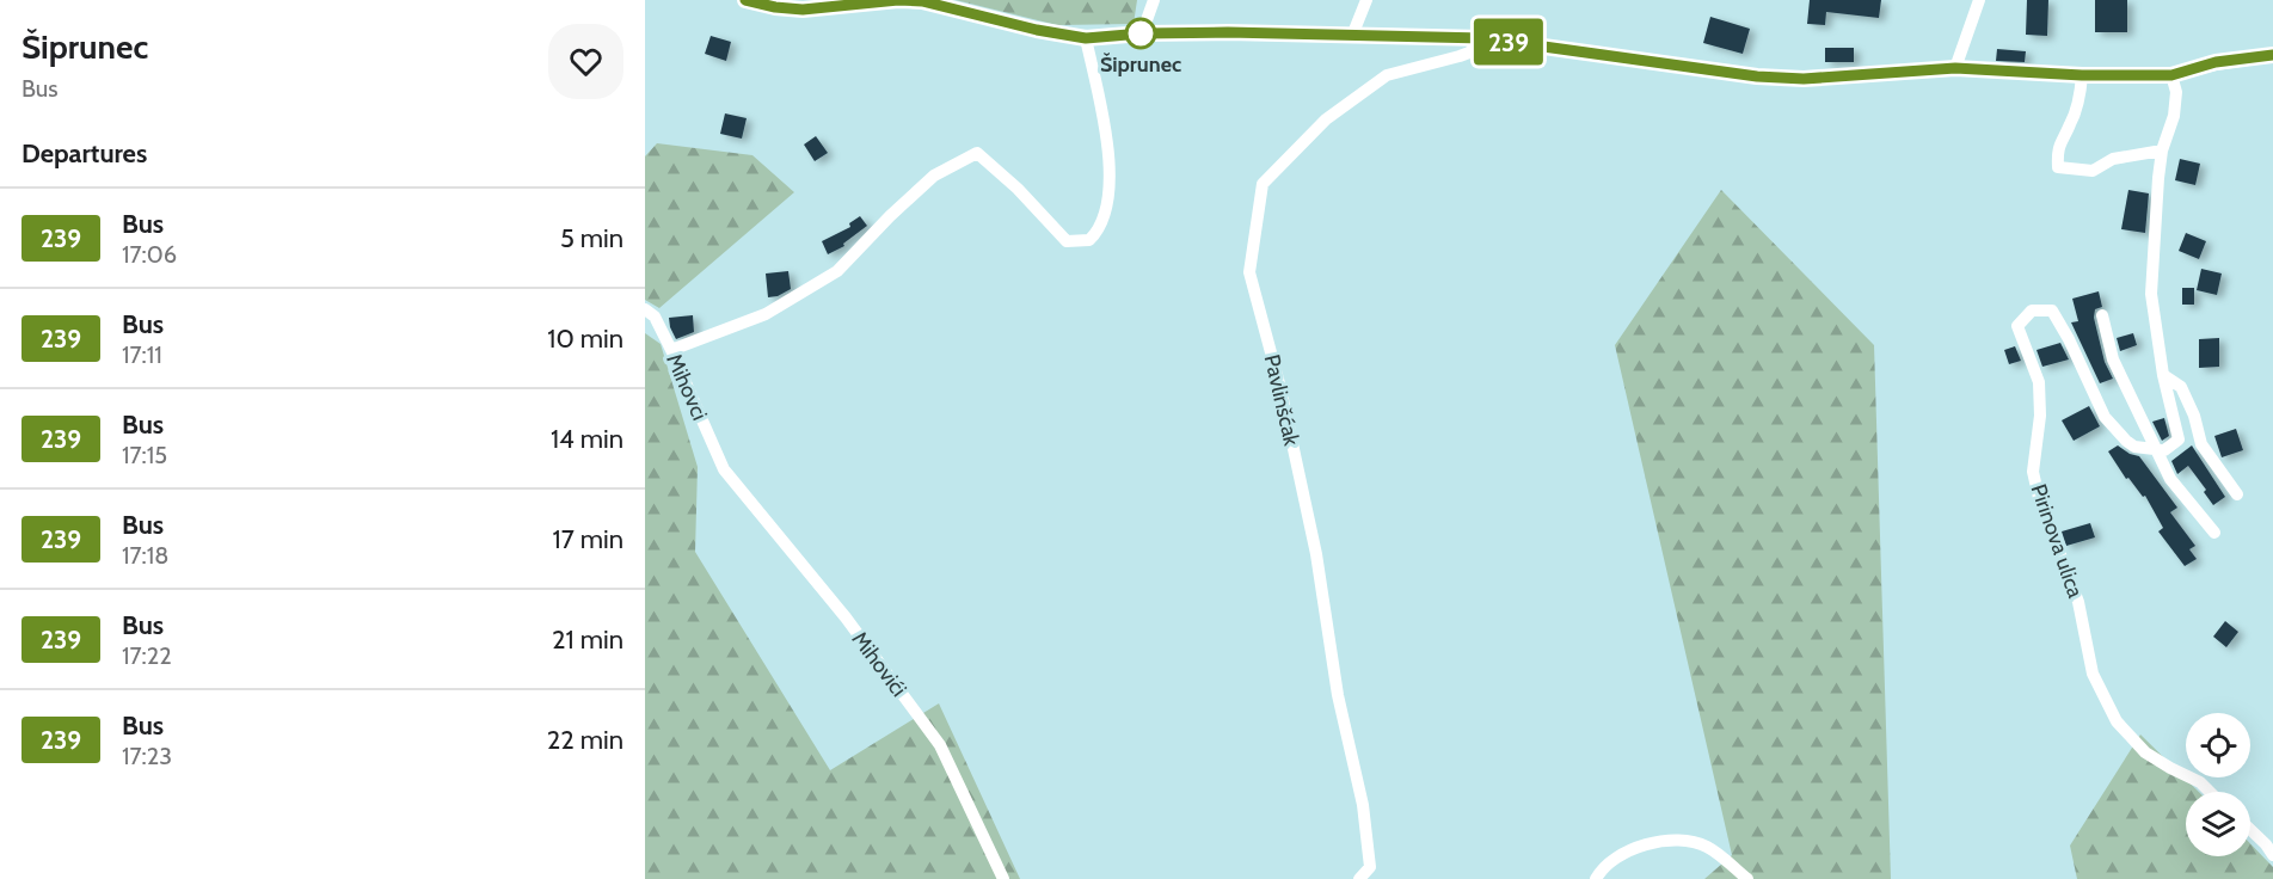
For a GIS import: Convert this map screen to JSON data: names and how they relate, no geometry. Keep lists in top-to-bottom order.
{
  "streets": {
    "street": [
      "Mihovci",
      "Pavlinšćak",
      "Pirinova ulica",
      "Mihovići"
    ]
  },
  "crossings": [
    ["Mihovci", "Mihovići"]
  ],
  "places": ["Šiprunec"],
  "lines": ["bus line 239"],
  "page": {
    "heading": [
      ["Šiprunec", "Bus"],
      "Departures"
    ],
    "on_map": "239",
    "list": [
      {
        "mark": "239",
        "name": "Bus",
        "note": "17:06",
        "value": "5 min"
      },
      {
        "mark": "239",
        "name": "Bus",
        "note": "17:11",
        "value": "10 min"
      },
      {
        "mark": "239",
        "name": "Bus",
        "note": "17:15",
        "value": "14 min"
      },
      {
        "mark": "239",
        "name": "Bus",
        "note": "17:18",
        "value": "17 min"
      },
      {
        "mark": "239",
        "name": "Bus",
        "note": "17:22",
        "value": "21 min"
      },
      {
        "mark": "239",
        "name": "Bus",
        "note": "17:23",
        "value": "22 min"
      }
    ]
  }
}
